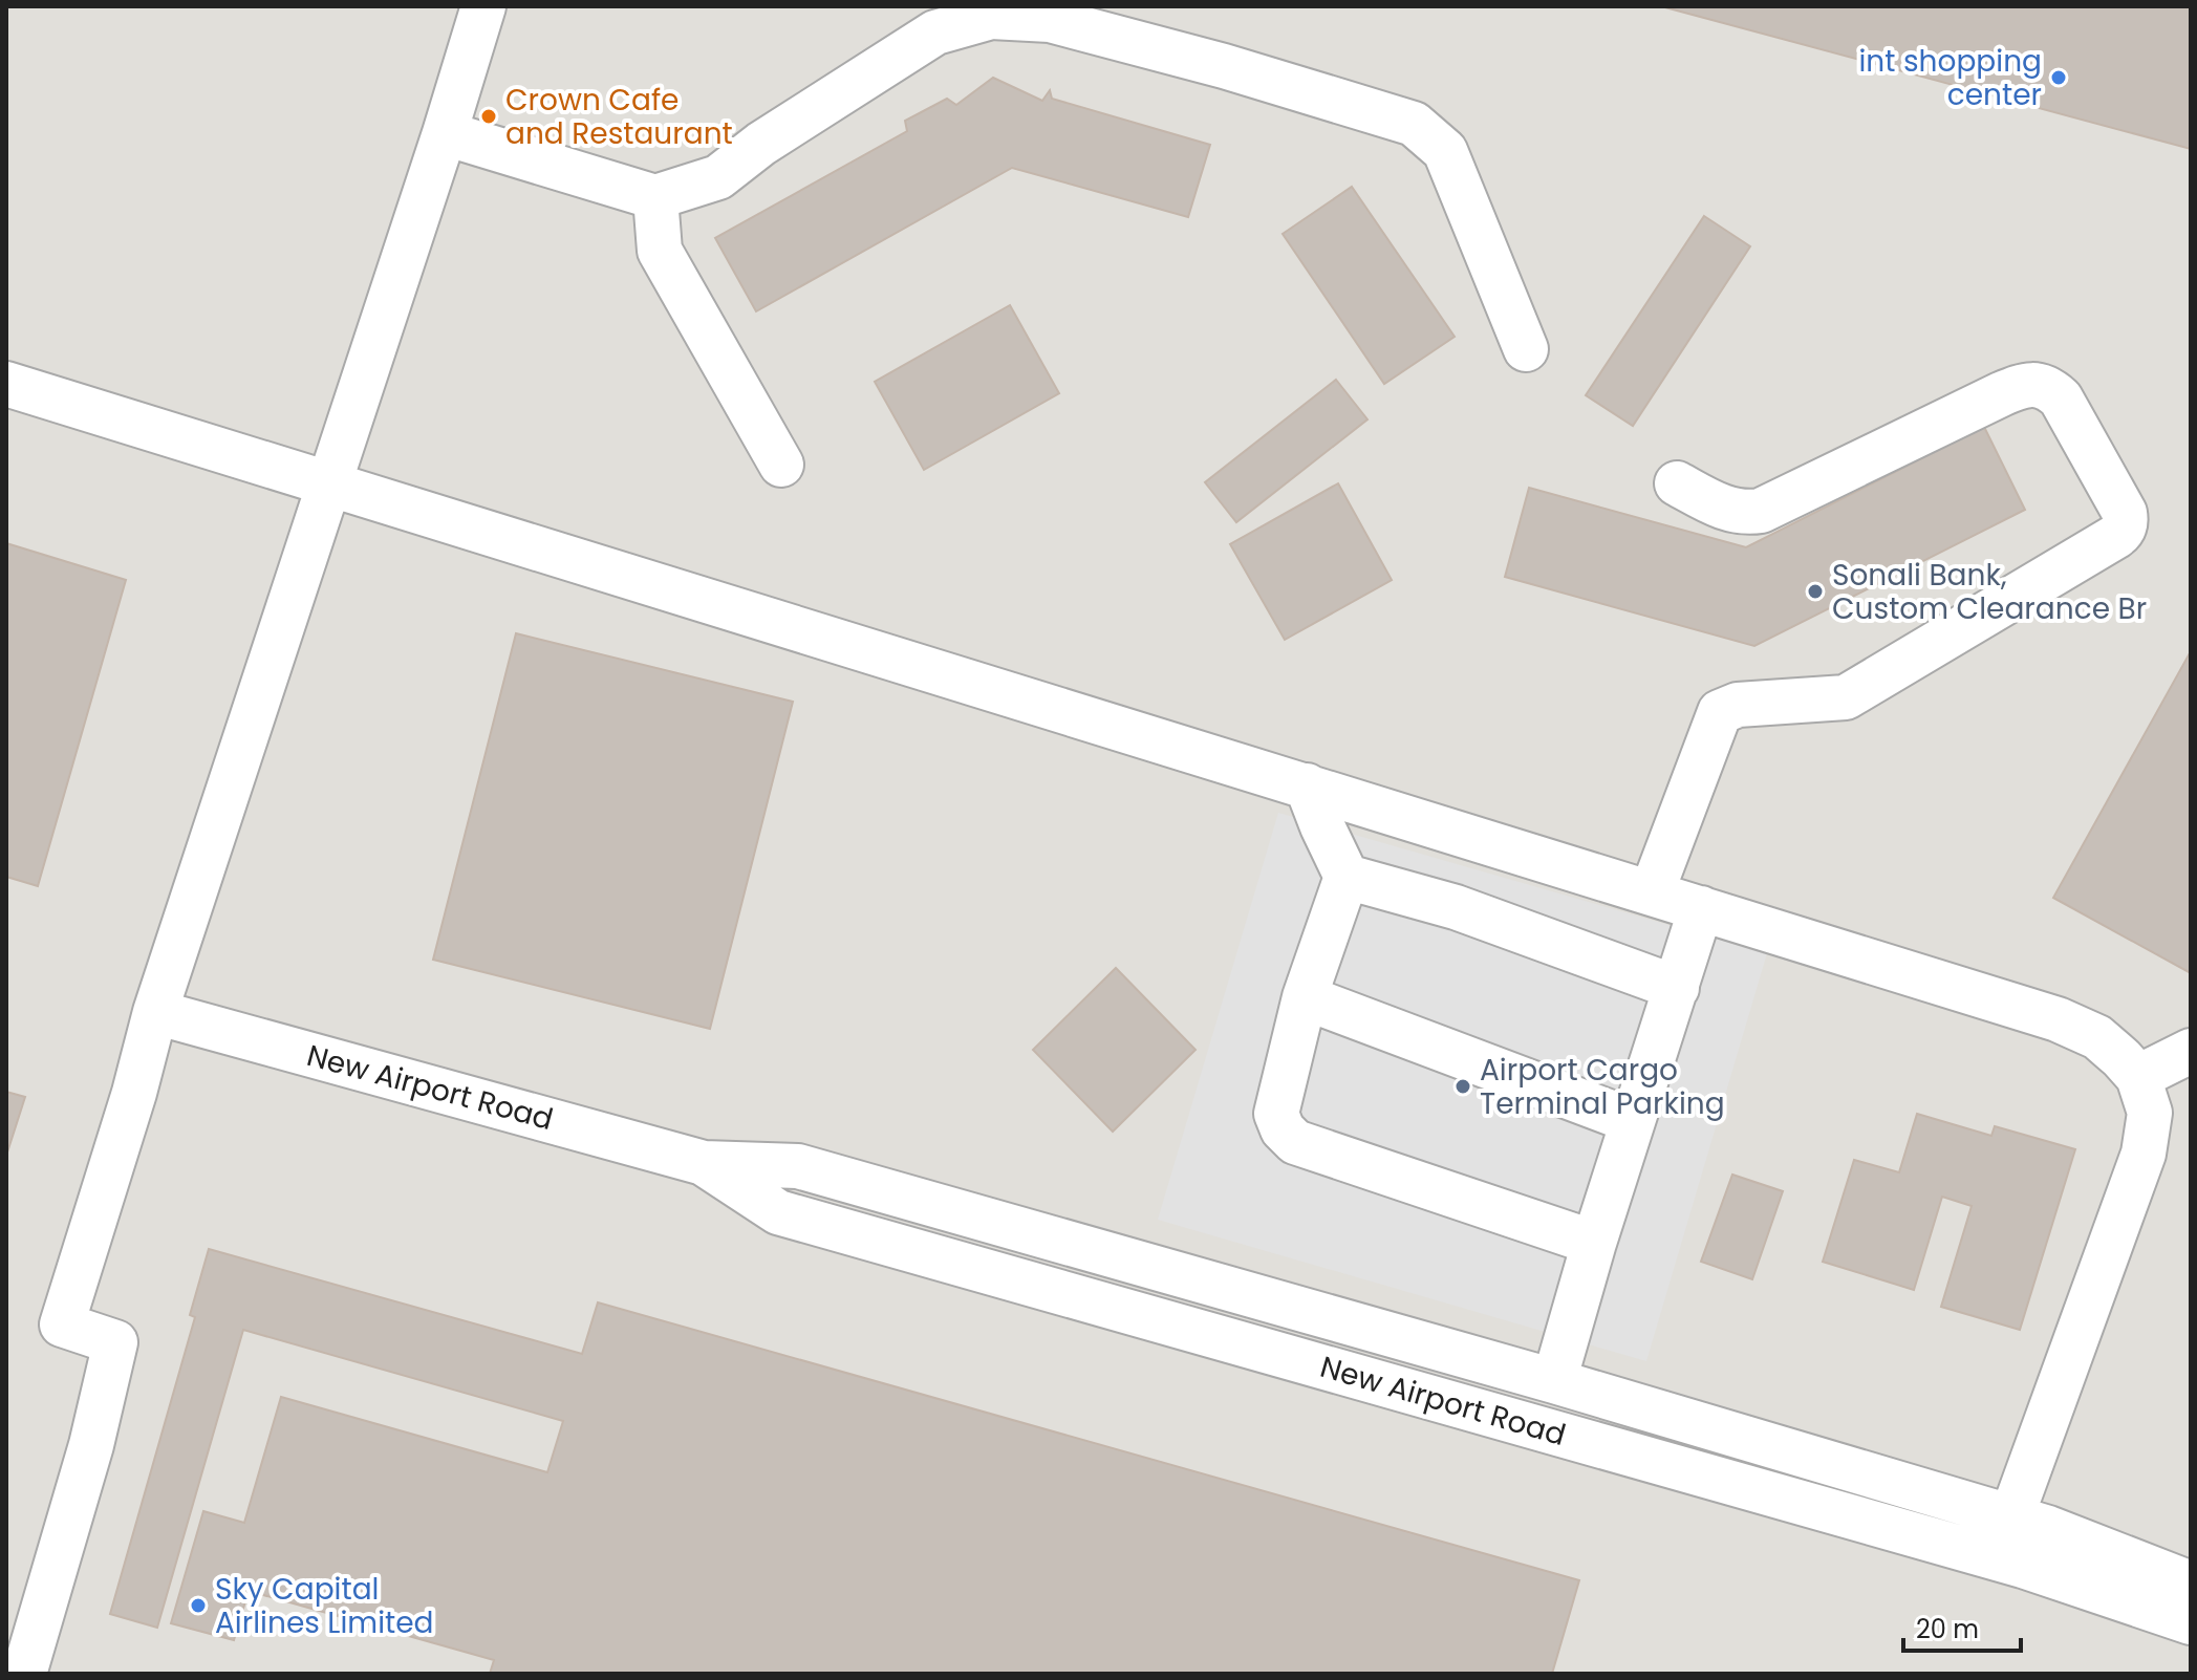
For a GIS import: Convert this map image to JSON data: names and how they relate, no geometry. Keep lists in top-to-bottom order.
{
  "streets": {
    "lane": ["New Airport Road"]
  },
  "places": [
    "int shopping center",
    "Crown Cafe and Restaurant",
    "Sonali Bank, Custom Clearance Br",
    "Airport Cargo Terminal Parking",
    "Sky Capital Airlines Limited"
  ],
  "scale_bar": "20 m"
}
